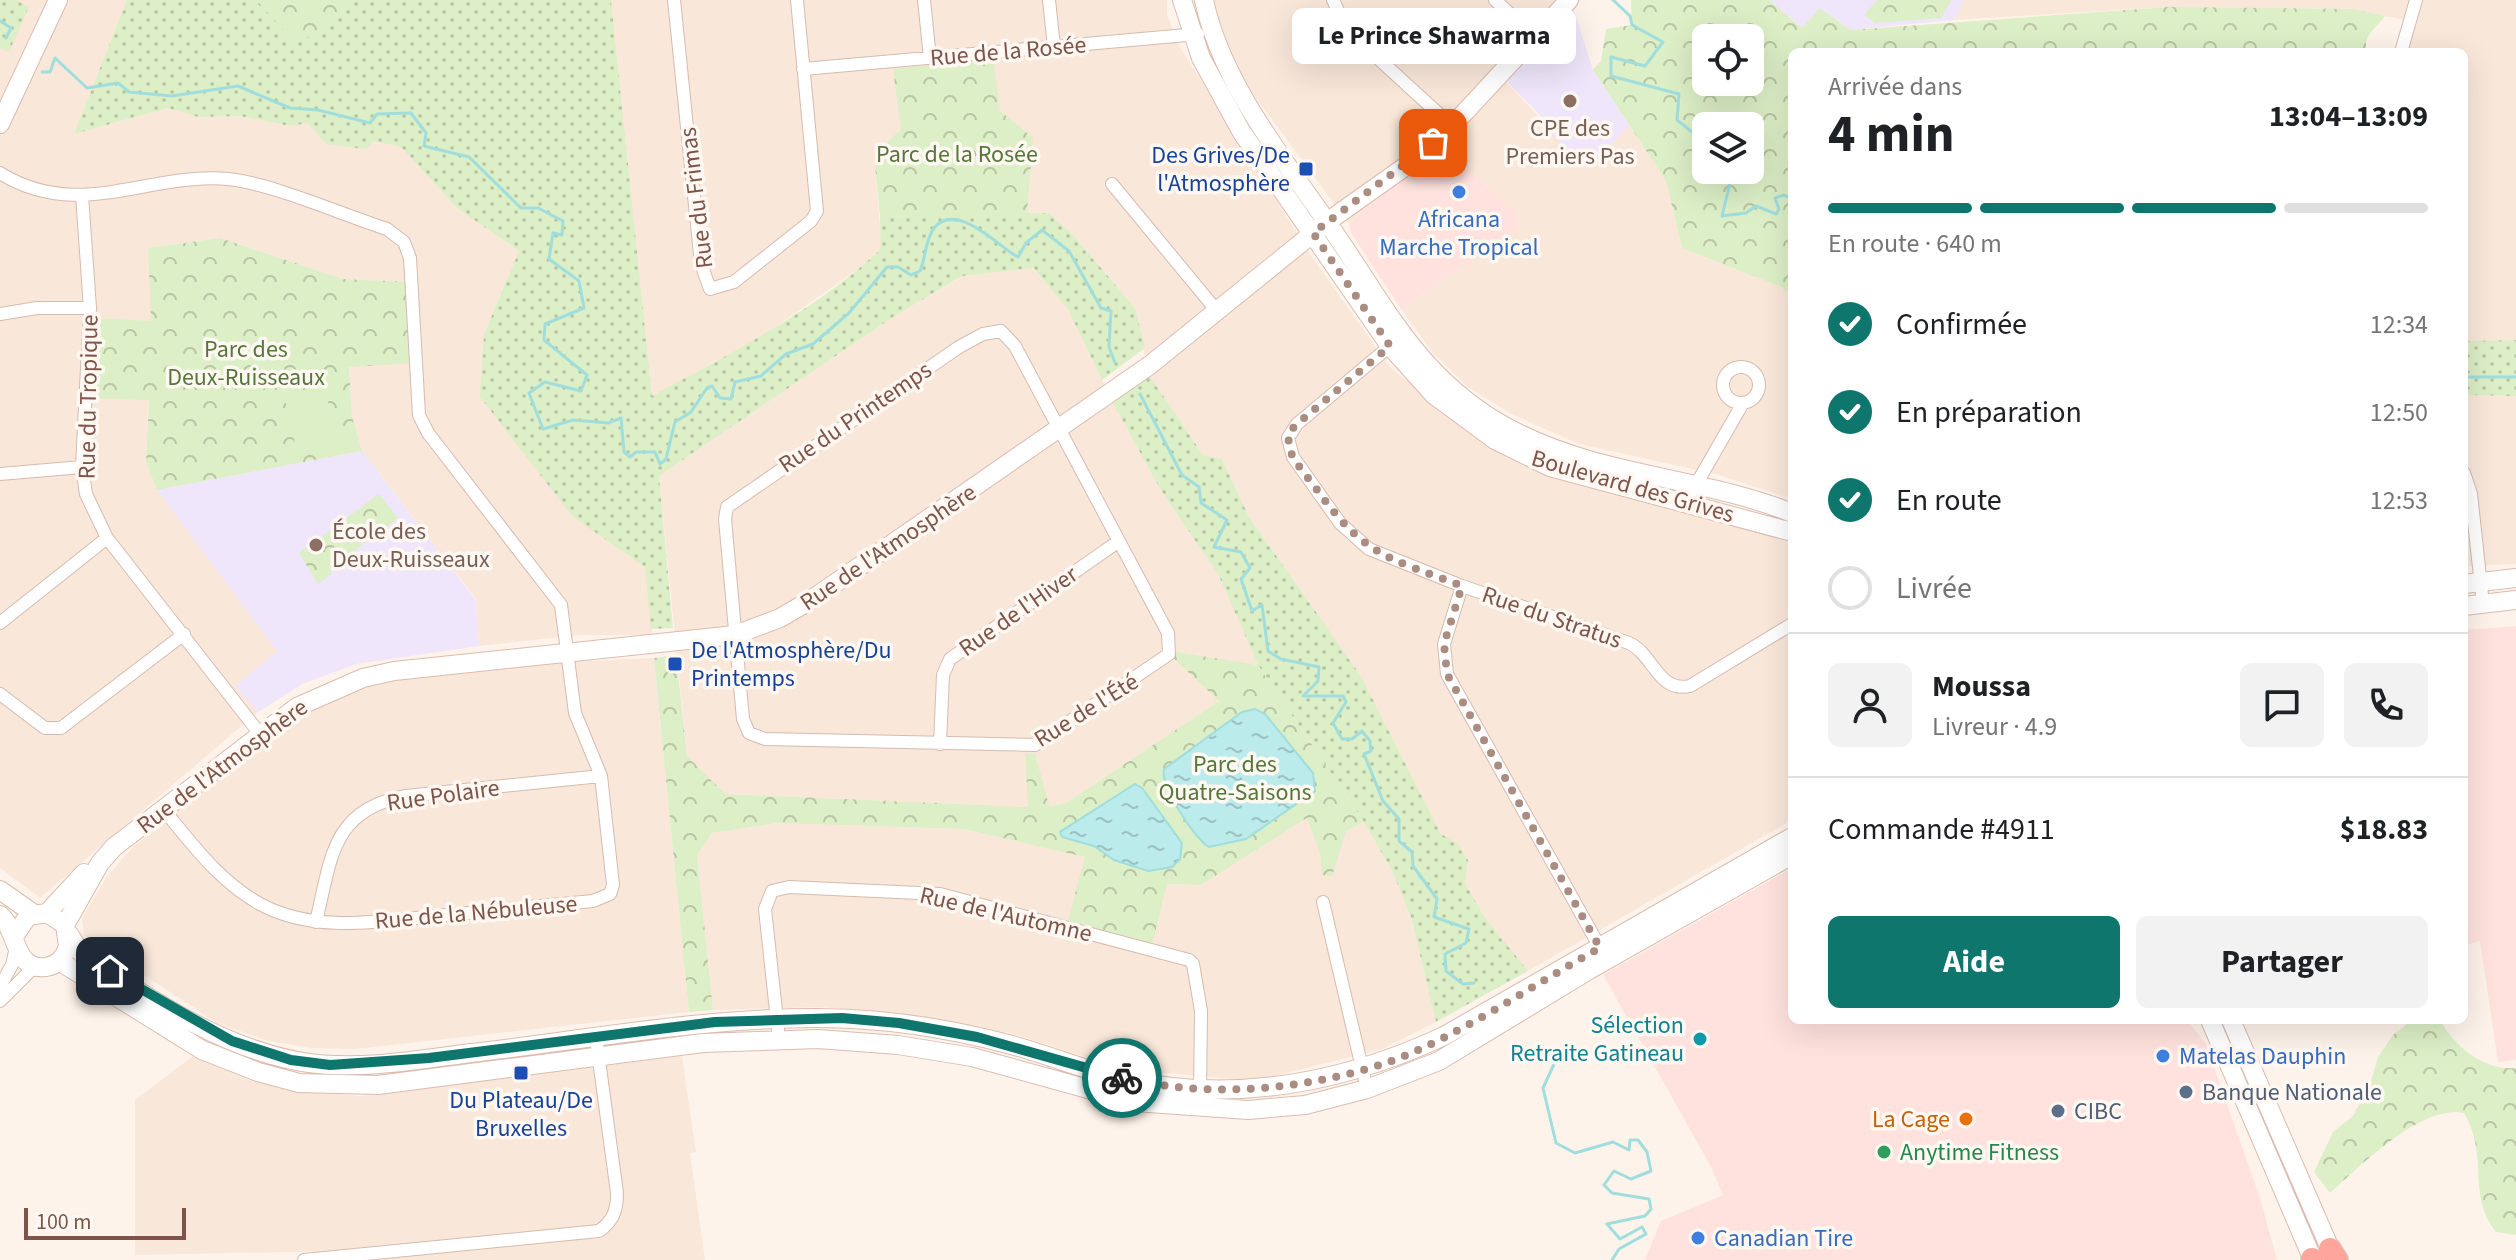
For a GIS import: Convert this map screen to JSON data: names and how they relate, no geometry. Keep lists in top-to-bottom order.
{
  "streets": {
    "main road": ["Boulevard des Grives", "Rue de l'Atmosphère"],
    "street": [
      "Rue de la Rosée",
      "Rue du Frimas",
      "Rue du Tropique",
      "Rue du Printemps",
      "Rue de l'Hiver",
      "Rue du Stratus",
      "Rue de l'Été",
      "Rue Polaire",
      "Rue de la Nébuleuse",
      "Rue de l'Automne"
    ]
  },
  "crossings": [
    ["Rue de la Rosée", "Rue du Frimas"],
    ["Rue de la Rosée", "Boulevard des Grives"],
    ["Rue du Tropique", "Rue de l'Atmosphère"],
    ["Rue du Tropique", "Rue de la Nébuleuse"],
    ["Rue du Printemps", "Rue de l'Atmosphère"],
    ["Rue du Printemps", "Rue de l'Été"],
    ["Boulevard des Grives", "Rue de l'Atmosphère"],
    ["Boulevard des Grives", "Rue du Stratus"],
    ["Rue de l'Atmosphère", "Rue de l'Été"],
    ["Rue de l'Atmosphère", "Rue de la Nébuleuse"],
    ["Rue de l'Hiver", "Rue de l'Été"],
    ["Rue Polaire", "Rue de la Nébuleuse"]
  ],
  "parks": ["Parc de la Rosée", "Parc des Deux-Ruisseaux", "Parc des Quatre-Saisons"],
  "places": {
    "other": [
      "CPE des Premiers Pas",
      "Le Prince Shawarma",
      "Africana Marche Tropical",
      "École des Deux-Ruisseaux",
      "Sélection Retraite Gatineau",
      "Matelas Dauphin",
      "Banque Nationale",
      "CIBC",
      "La Cage",
      "Anytime Fitness",
      "Canadian Tire"
    ],
    "transit": ["Des Grives/De l'Atmosphère", "De l'Atmosphère/Du Printemps", "Du Plateau/De Bruxelles"]
  },
  "scale_bar": "100 m",
  "page": {
    "bubble": "Le Prince Shawarma",
    "heading": ["4 min", "Arrivée dans", "13:04–13:09"],
    "panel": [
      "Moussa",
      "Livreur · 4.9",
      "Commande #4911",
      "$18.83"
    ],
    "bar": "En route · 640 m",
    "list": [
      ["Confirmée", "12:34"],
      ["En préparation", "12:50"],
      ["En route", "12:53"],
      "Livrée"
    ],
    "buttons": ["Aide", "Partager"],
    "scale": "100 m"
  }
}
